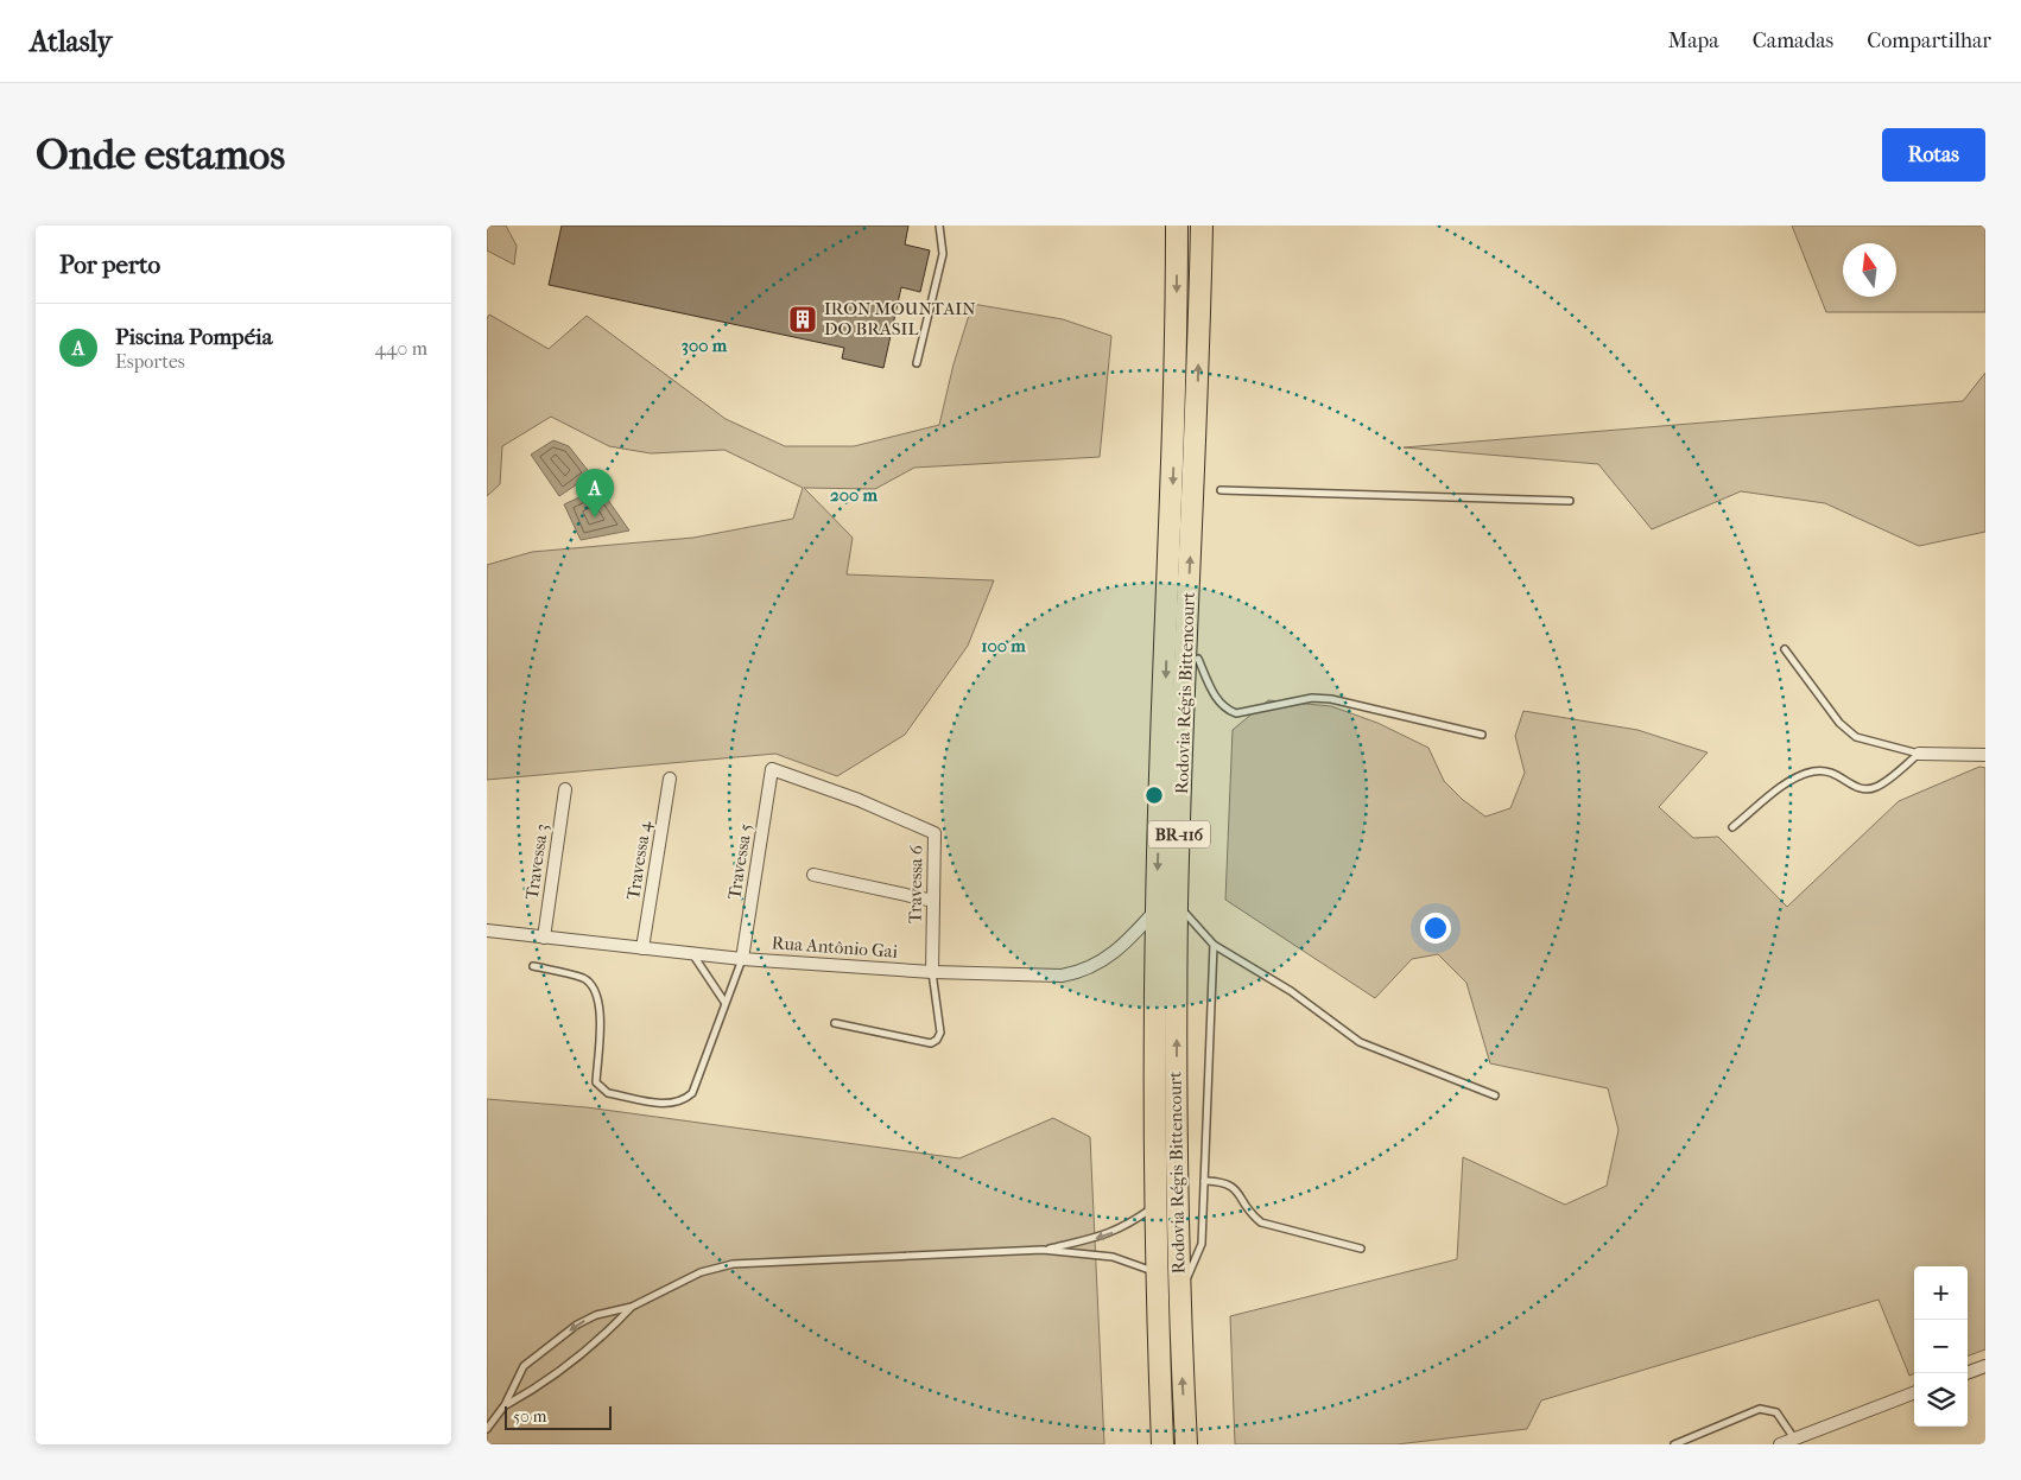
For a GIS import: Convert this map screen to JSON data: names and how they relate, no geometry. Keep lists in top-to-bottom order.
{
  "streets": {
    "highway": ["Rodovia Régis Bittencourt", "BR-116"],
    "street": [
      "Travessa 4",
      "Travessa 3",
      "Travessa 5",
      "Travessa 6",
      "Rua Antônio Gai"
    ]
  },
  "crossings": [
    ["Rodovia Régis Bittencourt", "Rua Antônio Gai"],
    ["Travessa 4", "Rua Antônio Gai"],
    ["Travessa 3", "Rua Antônio Gai"],
    ["Travessa 5", "Travessa 6"],
    ["Travessa 5", "Rua Antônio Gai"],
    ["Travessa 6", "Rua Antônio Gai"]
  ],
  "places": {
    "building": ["IRON MOUNTAIN DO BRASIL"]
  },
  "scale_bar": "50 m",
  "north": "top",
  "page": {
    "header": "Atlasly",
    "nav": ["Mapa", "Camadas", "Compartilhar"],
    "buttons": "Rotas",
    "title": "Onde estamos",
    "heading": "Por perto",
    "list": [
      {
        "mark": "A",
        "name": "Piscina Pompéia",
        "note": "Esportes",
        "value": "440 m"
      }
    ],
    "pins": "A",
    "map_buttons": ["+", "−"],
    "scale": "50 m"
  },
  "rings": ["300 m", "200 m", "100 m"]
}
